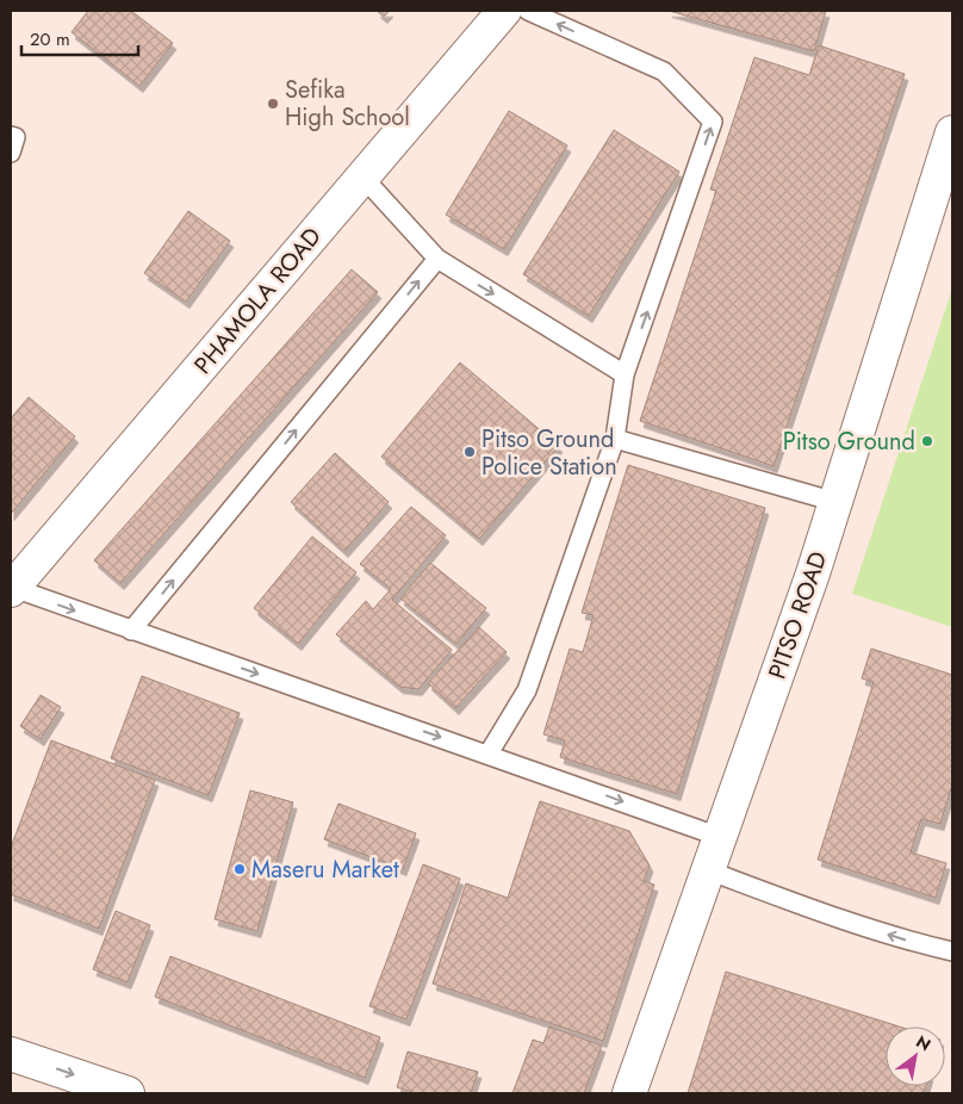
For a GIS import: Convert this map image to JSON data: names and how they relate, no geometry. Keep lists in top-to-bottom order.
{
  "streets": {
    "street": ["PHAMOLA ROAD", "PITSO ROAD"]
  },
  "places": [
    "Sefika High School",
    "Pitso Ground",
    "Pitso Ground Police Station",
    "Maseru Market"
  ],
  "scale_bar": "20 m",
  "north": "top right"
}
